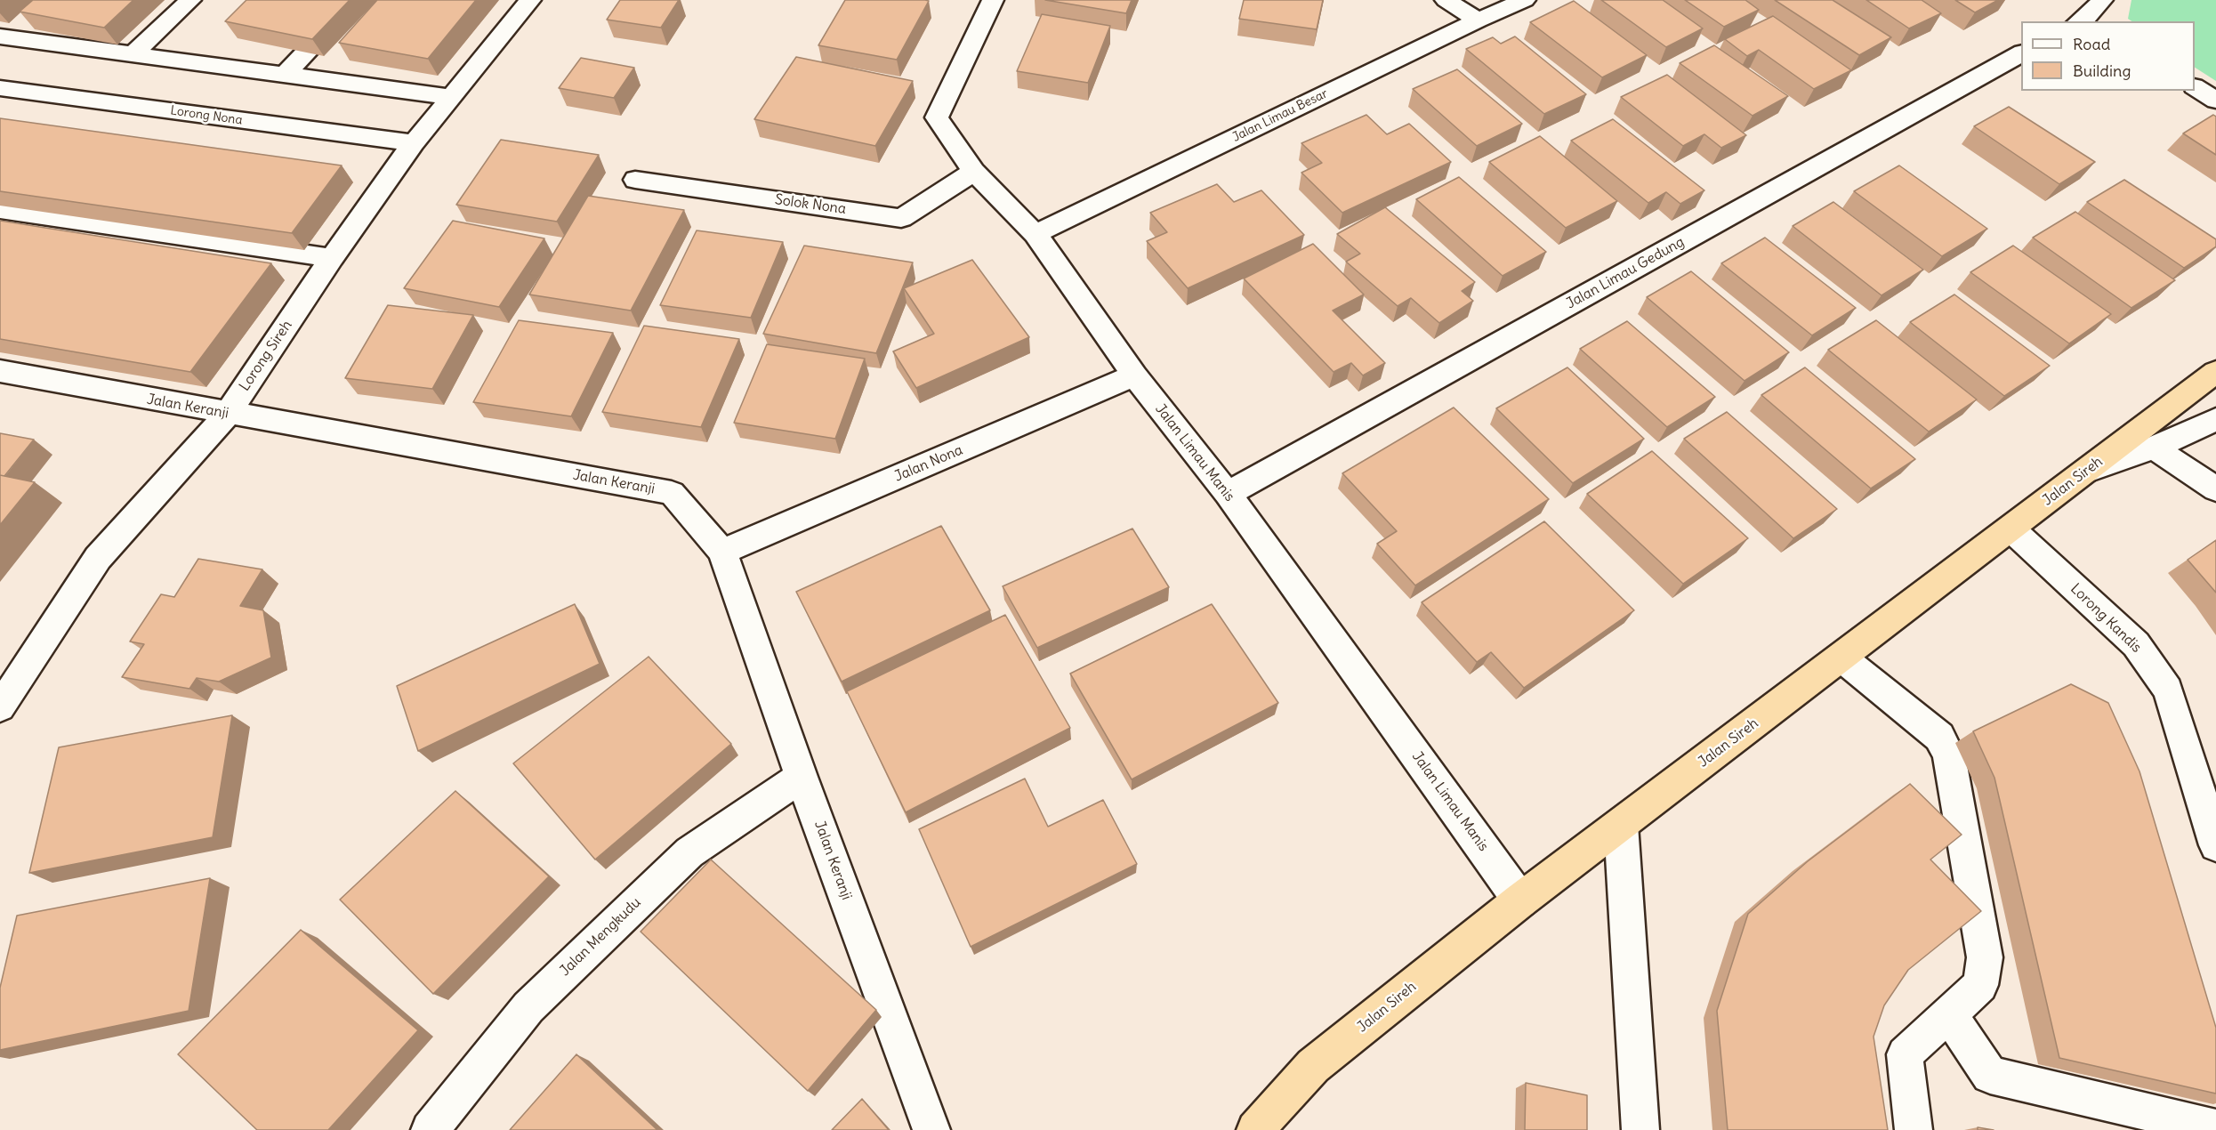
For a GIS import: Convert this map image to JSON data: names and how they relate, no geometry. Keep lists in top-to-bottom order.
{
  "streets": {
    "highway": ["Jalan Sireh"],
    "street": [
      "Lorong Nona",
      "Jalan Limau Besar",
      "Solok Nona",
      "Jalan Limau Gedung",
      "Lorong Sireh",
      "Jalan Keranji",
      "Jalan Limau Manis",
      "Jalan Nona",
      "Lorong Kandis",
      "Jalan Mengkudu"
    ]
  },
  "crossings": [
    ["Lorong Nona", "Lorong Sireh"],
    ["Jalan Limau Besar", "Jalan Limau Manis"],
    ["Solok Nona", "Jalan Limau Manis"],
    ["Jalan Limau Gedung", "Jalan Limau Manis"],
    ["Lorong Sireh", "Jalan Keranji"],
    ["Jalan Keranji", "Jalan Nona"],
    ["Jalan Keranji", "Jalan Mengkudu"],
    ["Jalan Limau Manis", "Jalan Nona"],
    ["Jalan Limau Manis", "Jalan Sireh"],
    ["Jalan Sireh", "Lorong Kandis"]
  ],
  "legend": ["Road", "Building"]
}
